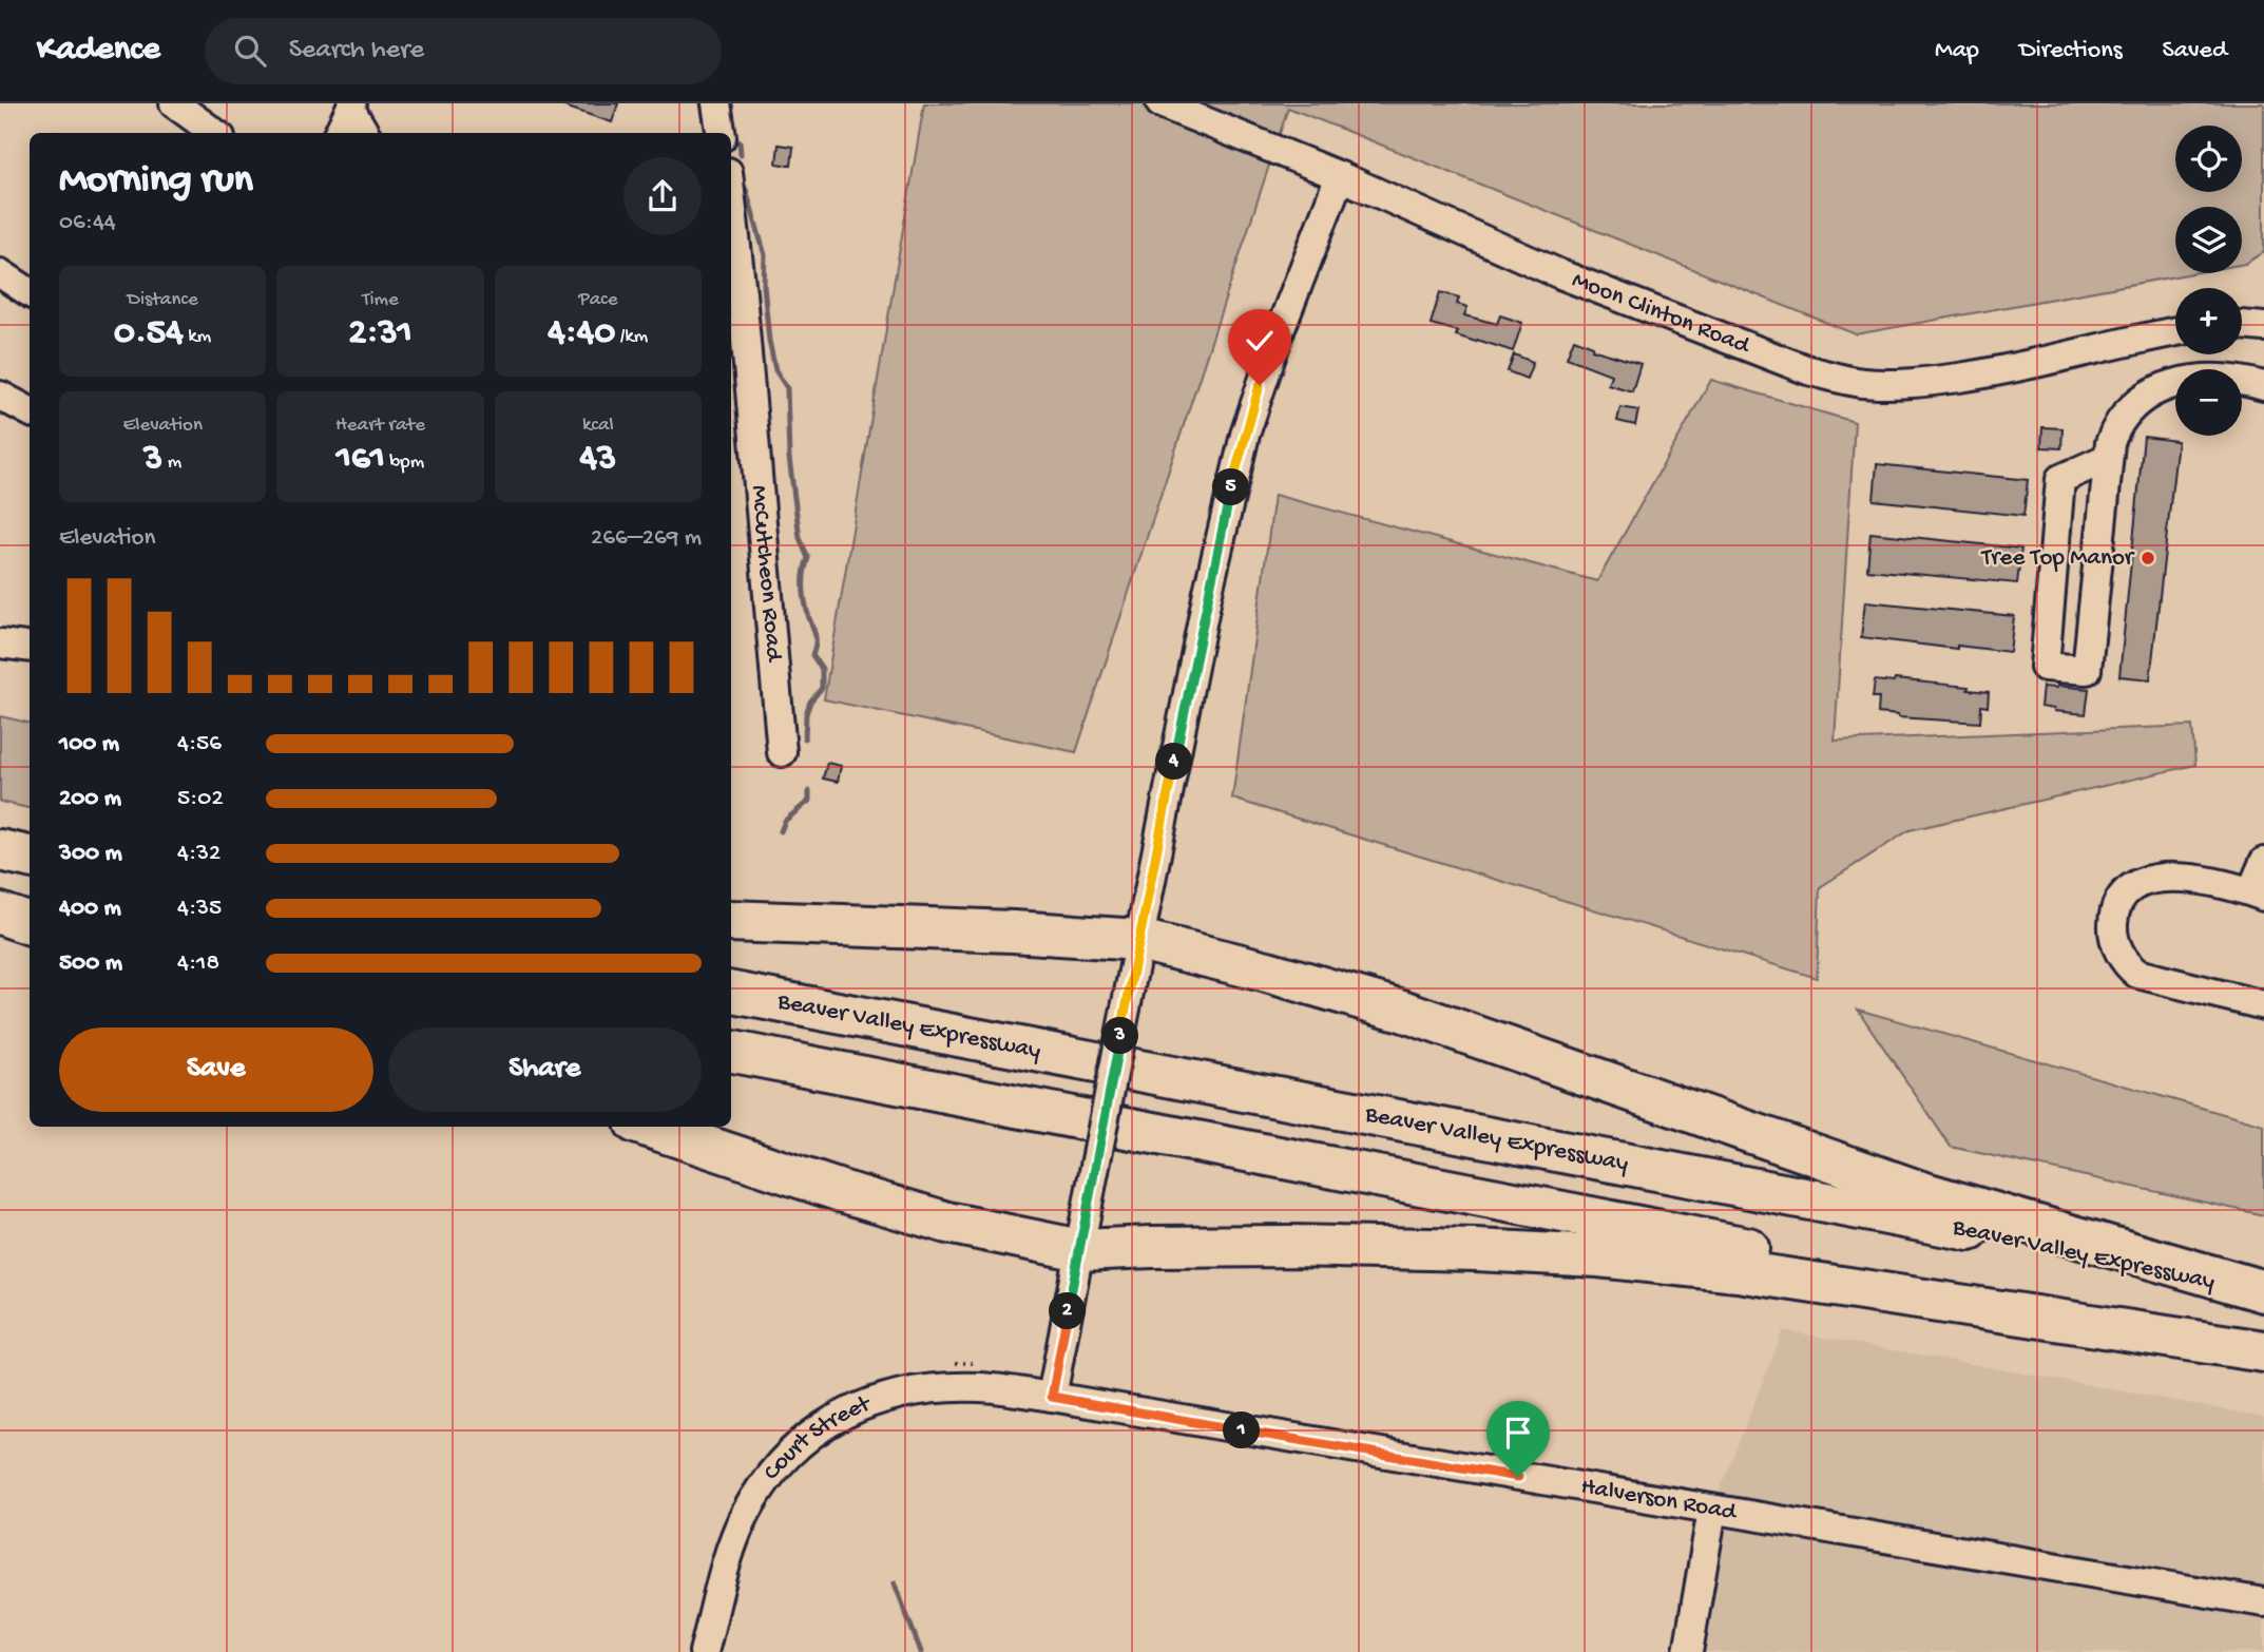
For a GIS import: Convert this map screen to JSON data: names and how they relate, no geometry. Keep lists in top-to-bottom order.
{
  "streets": {
    "highway": ["Beaver Valley Expressway"],
    "street": [
      "Moon Clinton Road",
      "McCutcheon Road",
      "Court Street",
      "Halverson Road"
    ]
  },
  "crossings": [
    ["Court Street", "Halverson Road"]
  ],
  "places": ["Tree Top Manor"],
  "page": {
    "header": "Kadence",
    "search": "Search here",
    "nav": ["Map", "Directions", "Saved"],
    "map_buttons": ["+", "−"],
    "heading": ["Morning run", "06:44"],
    "stats": [
      ["Distance", "0.54 km"],
      ["Time", "2:31"],
      ["Pace", "4:40 /km"],
      ["Elevation", "3 m"],
      ["Heart rate", "161 bpm"],
      ["kcal", "43"]
    ],
    "pins": [
      "5",
      "4",
      "3",
      "2",
      "1"
    ],
    "chart": ["Elevation", "266–269 m"],
    "list": [
      {
        "name": "100 m",
        "note": "4:56"
      },
      {
        "name": "200 m",
        "note": "5:02"
      },
      {
        "name": "300 m",
        "note": "4:32"
      },
      {
        "name": "400 m",
        "note": "4:35"
      },
      {
        "name": "500 m",
        "note": "4:18"
      }
    ],
    "buttons": ["Save", "Share"]
  }
}
